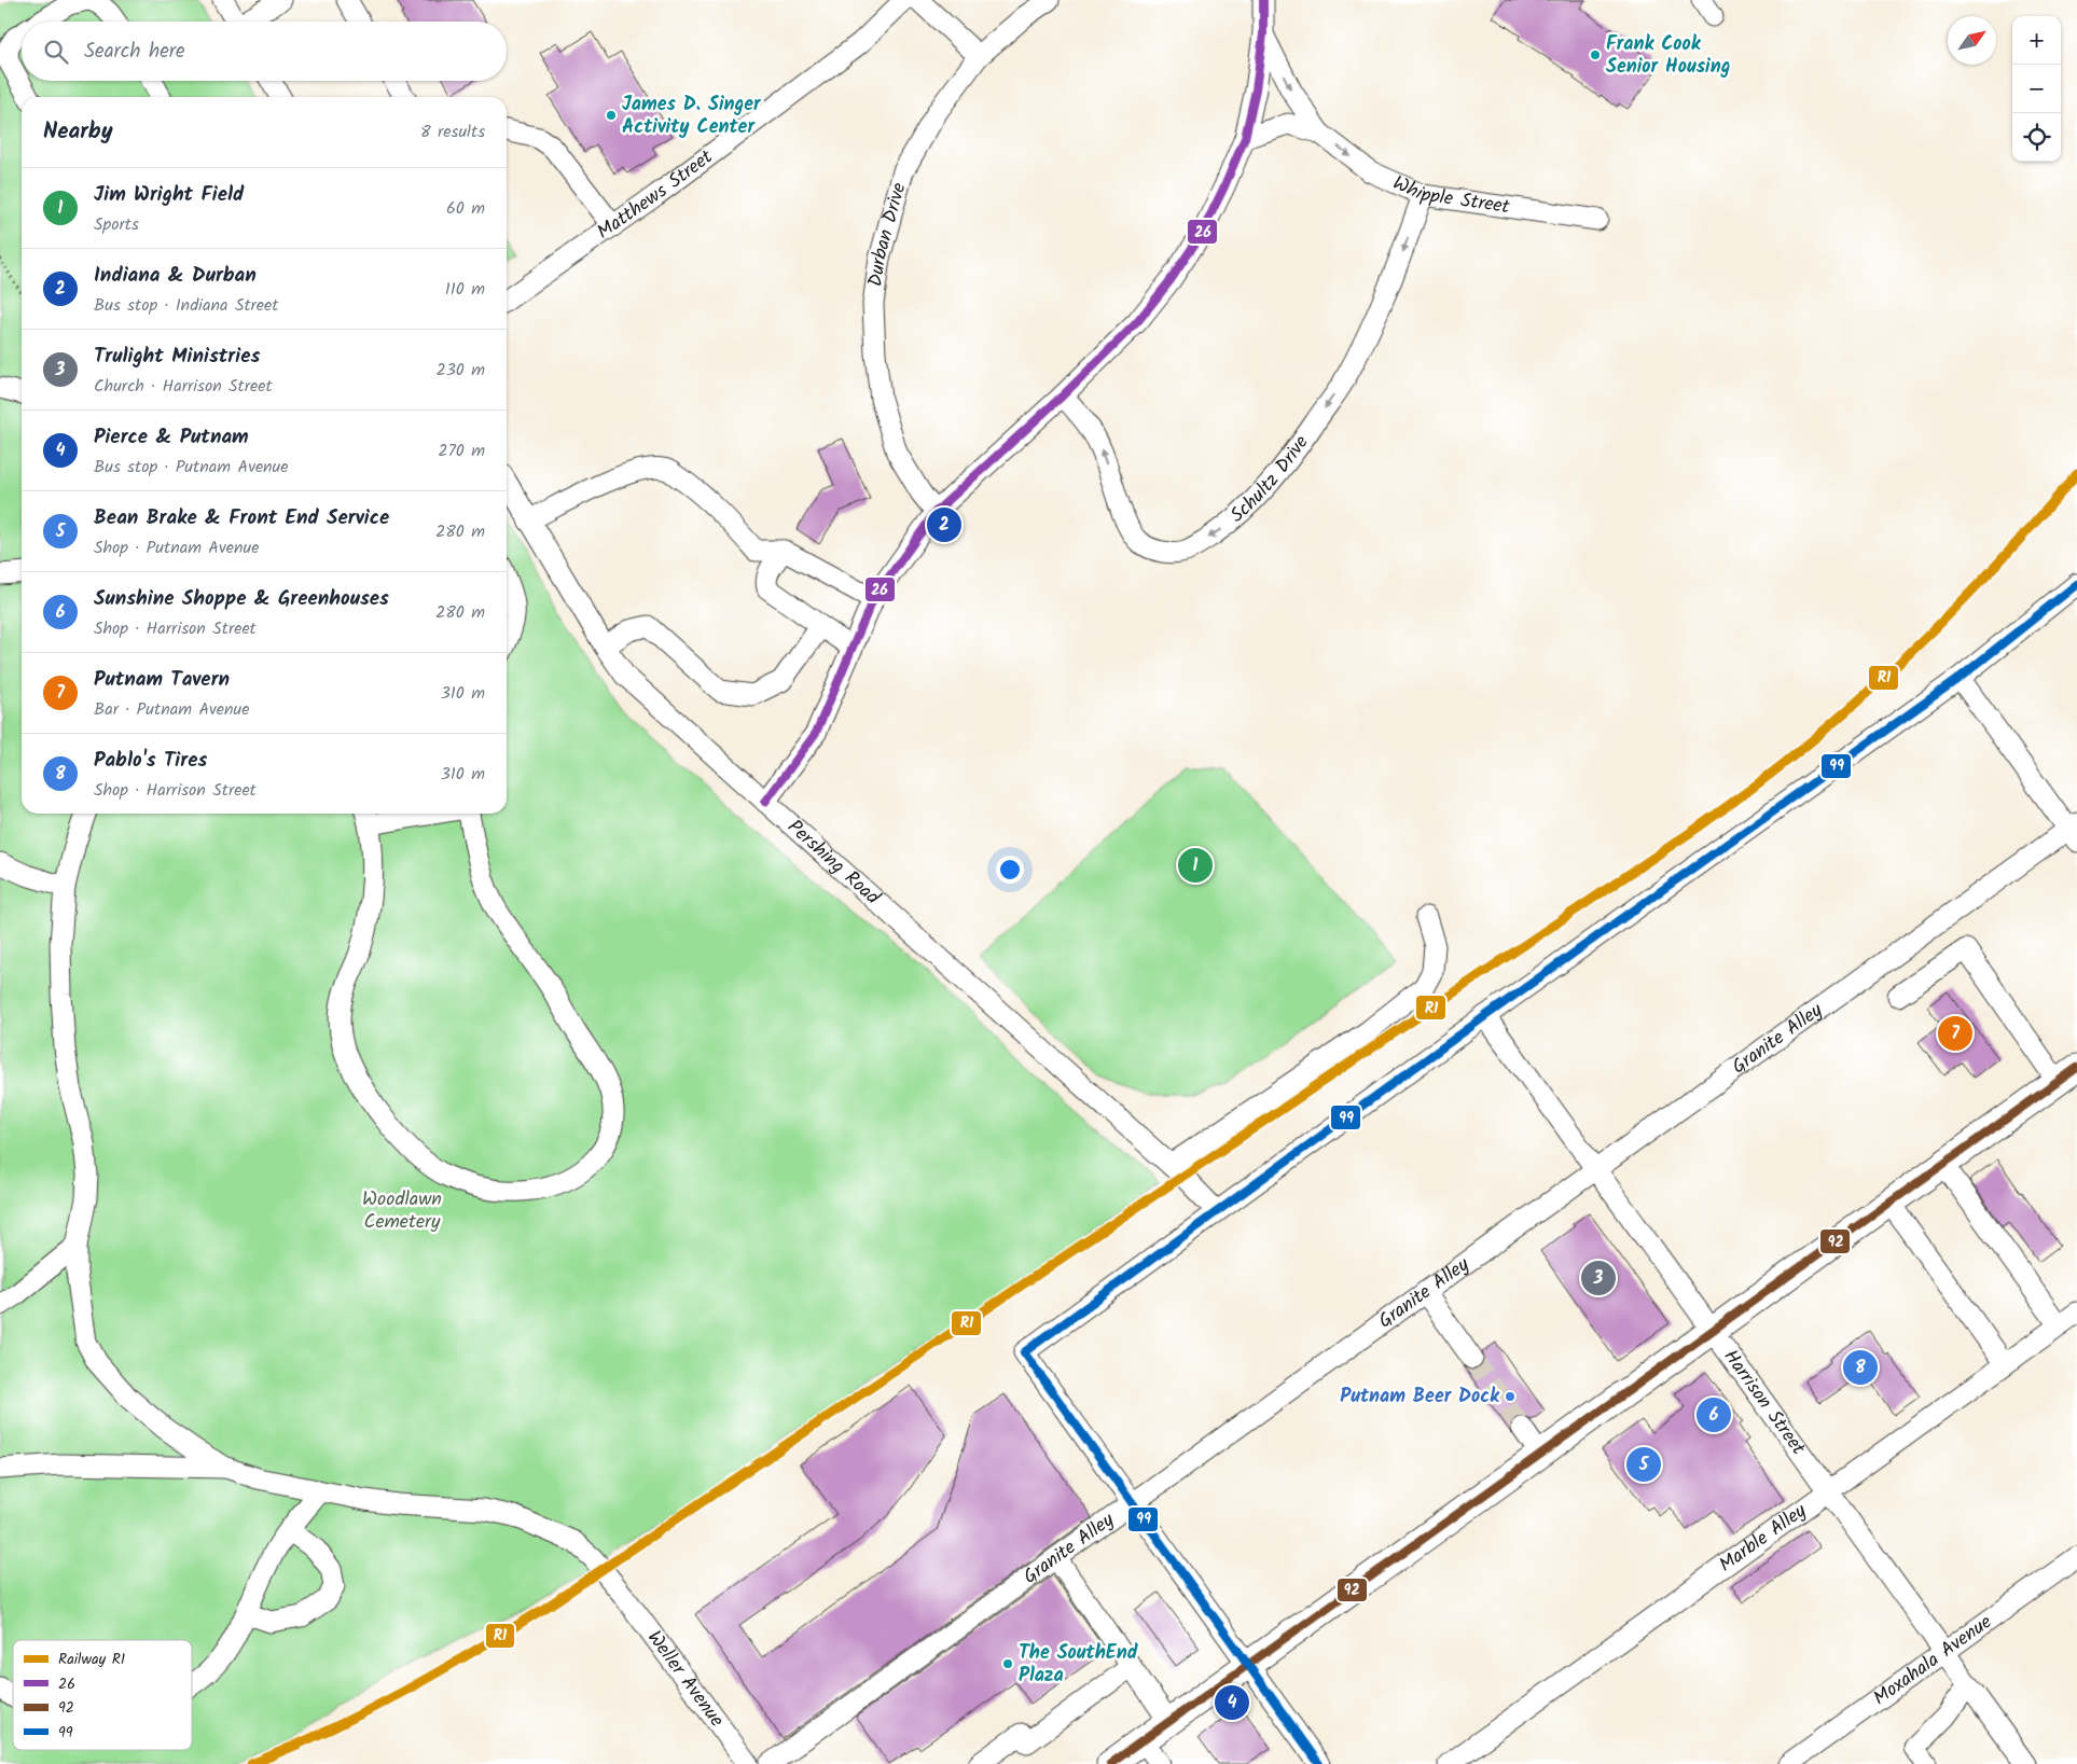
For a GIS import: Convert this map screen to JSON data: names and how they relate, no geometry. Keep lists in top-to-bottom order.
{
  "streets": {
    "street": [
      "Whipple Street",
      "Matthews Street",
      "Durban Drive",
      "Schultz Drive",
      "Pershing Road",
      "Granite Alley",
      "Harrison Street",
      "Marble Alley",
      "Moxahala Avenue",
      "Weller Avenue"
    ]
  },
  "crossings": [
    ["Whipple Street", "Schultz Drive"],
    ["Granite Alley", "Harrison Street"],
    ["Harrison Street", "Marble Alley"],
    ["Harrison Street", "Moxahala Avenue"]
  ],
  "one_way": ["Whipple Street"],
  "parks": ["Woodlawn Cemetery"],
  "places": [
    "Frank Cook Senior Housing",
    "James D. Singer Activity Center",
    "Putnam Beer Dock",
    "The SouthEnd Plaza"
  ],
  "lines": [
    "transit line 26",
    "rail line R1",
    "transit line 99",
    "transit line 92"
  ],
  "legend": [
    "Railway R1",
    "26",
    "92",
    "99"
  ],
  "north": "top right",
  "page": {
    "map_buttons": ["+", "−"],
    "search": "Search here",
    "heading": ["Nearby", "8 results"],
    "list": [
      {
        "mark": "1",
        "name": "Jim Wright Field",
        "note": "Sports",
        "value": "60 m"
      },
      {
        "mark": "2",
        "name": "Indiana & Durban",
        "note": "Bus stop · Indiana Street",
        "value": "110 m"
      },
      {
        "mark": "3",
        "name": "Trulight Ministries",
        "note": "Church · Harrison Street",
        "value": "230 m"
      },
      {
        "mark": "4",
        "name": "Pierce & Putnam",
        "note": "Bus stop · Putnam Avenue",
        "value": "270 m"
      },
      {
        "mark": "5",
        "name": "Bean Brake & Front End Service",
        "note": "Shop · Putnam Avenue",
        "value": "280 m"
      },
      {
        "mark": "6",
        "name": "Sunshine Shoppe & Greenhouses",
        "note": "Shop · Harrison Street",
        "value": "280 m"
      },
      {
        "mark": "7",
        "name": "Putnam Tavern",
        "note": "Bar · Putnam Avenue",
        "value": "310 m"
      },
      {
        "mark": "8",
        "name": "Pablo's Tires",
        "note": "Shop · Harrison Street",
        "value": "310 m"
      }
    ],
    "pins": [
      "2",
      "1",
      "7",
      "3",
      "8",
      "6",
      "5",
      "4"
    ]
  }
}
